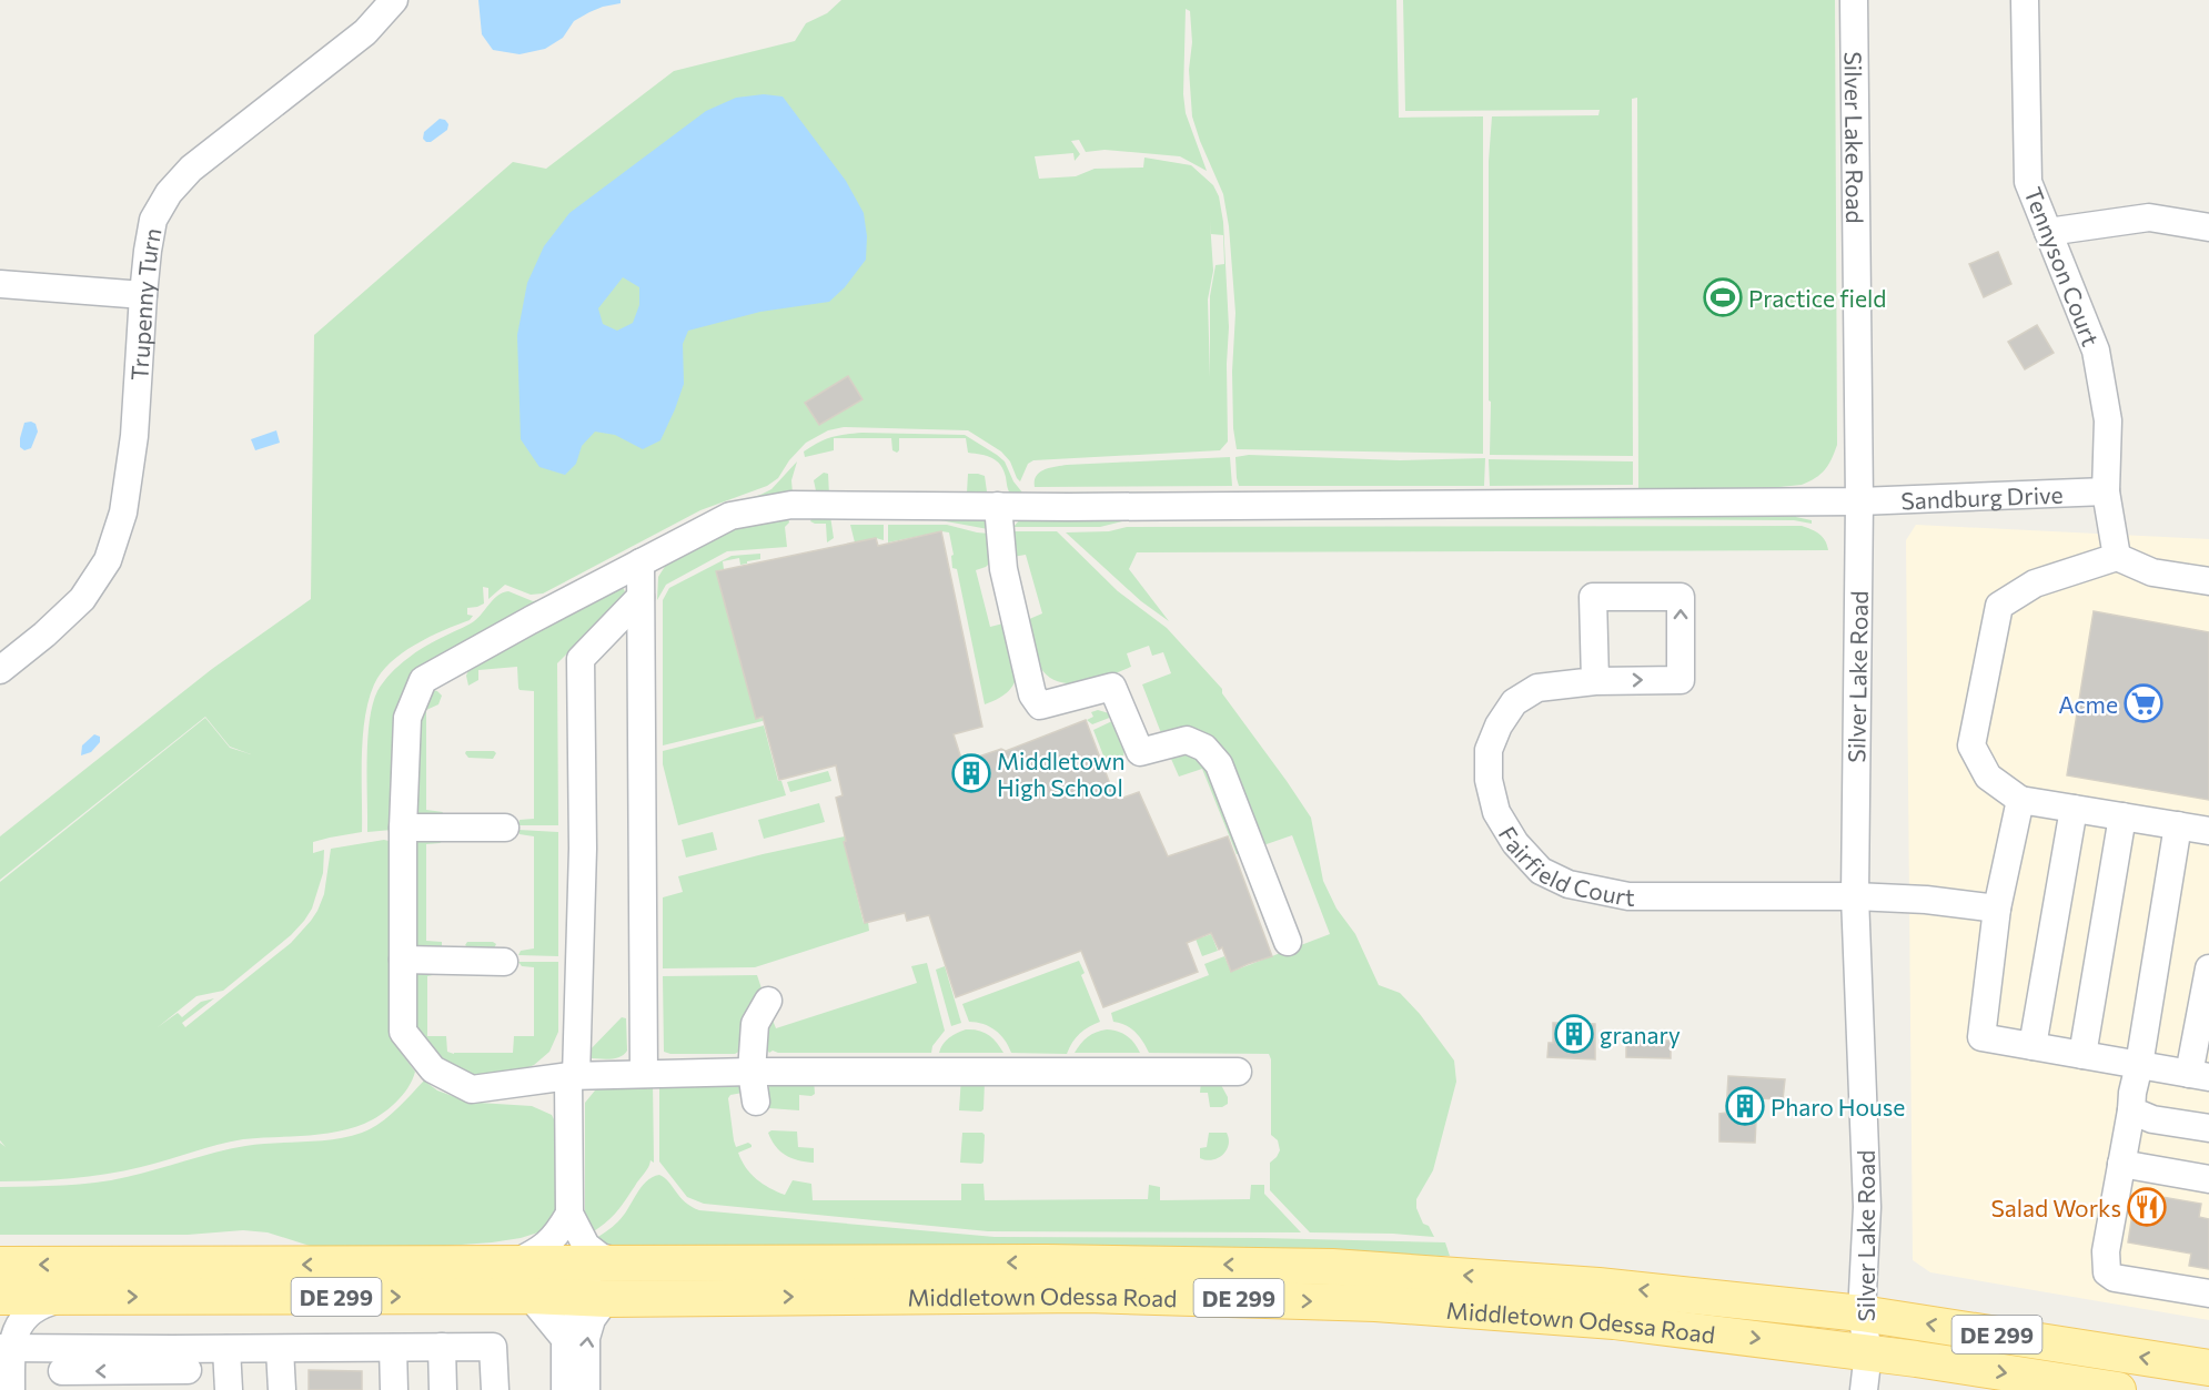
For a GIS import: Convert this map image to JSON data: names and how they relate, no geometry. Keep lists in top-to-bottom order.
{
  "streets": {
    "main road": ["Middletown Odessa Road", "DE 299"],
    "street": [
      "Silver Lake Road",
      "Tennyson Court",
      "Trupenny Turn",
      "Sandburg Drive",
      "Fairfield Court"
    ]
  },
  "crossings": [
    ["Silver Lake Road", "Sandburg Drive"],
    ["Silver Lake Road", "Fairfield Court"],
    ["Silver Lake Road", "Middletown Odessa Road"],
    ["Silver Lake Road", "DE 299"],
    ["Tennyson Court", "Sandburg Drive"],
    ["Middletown Odessa Road", "DE 299"]
  ],
  "places": {
    "sports": ["Practice field"],
    "supermarket": ["Acme"],
    "building": ["Middletown High School", "granary", "Pharo House"],
    "restaurant": ["Salad Works"]
  }
}
